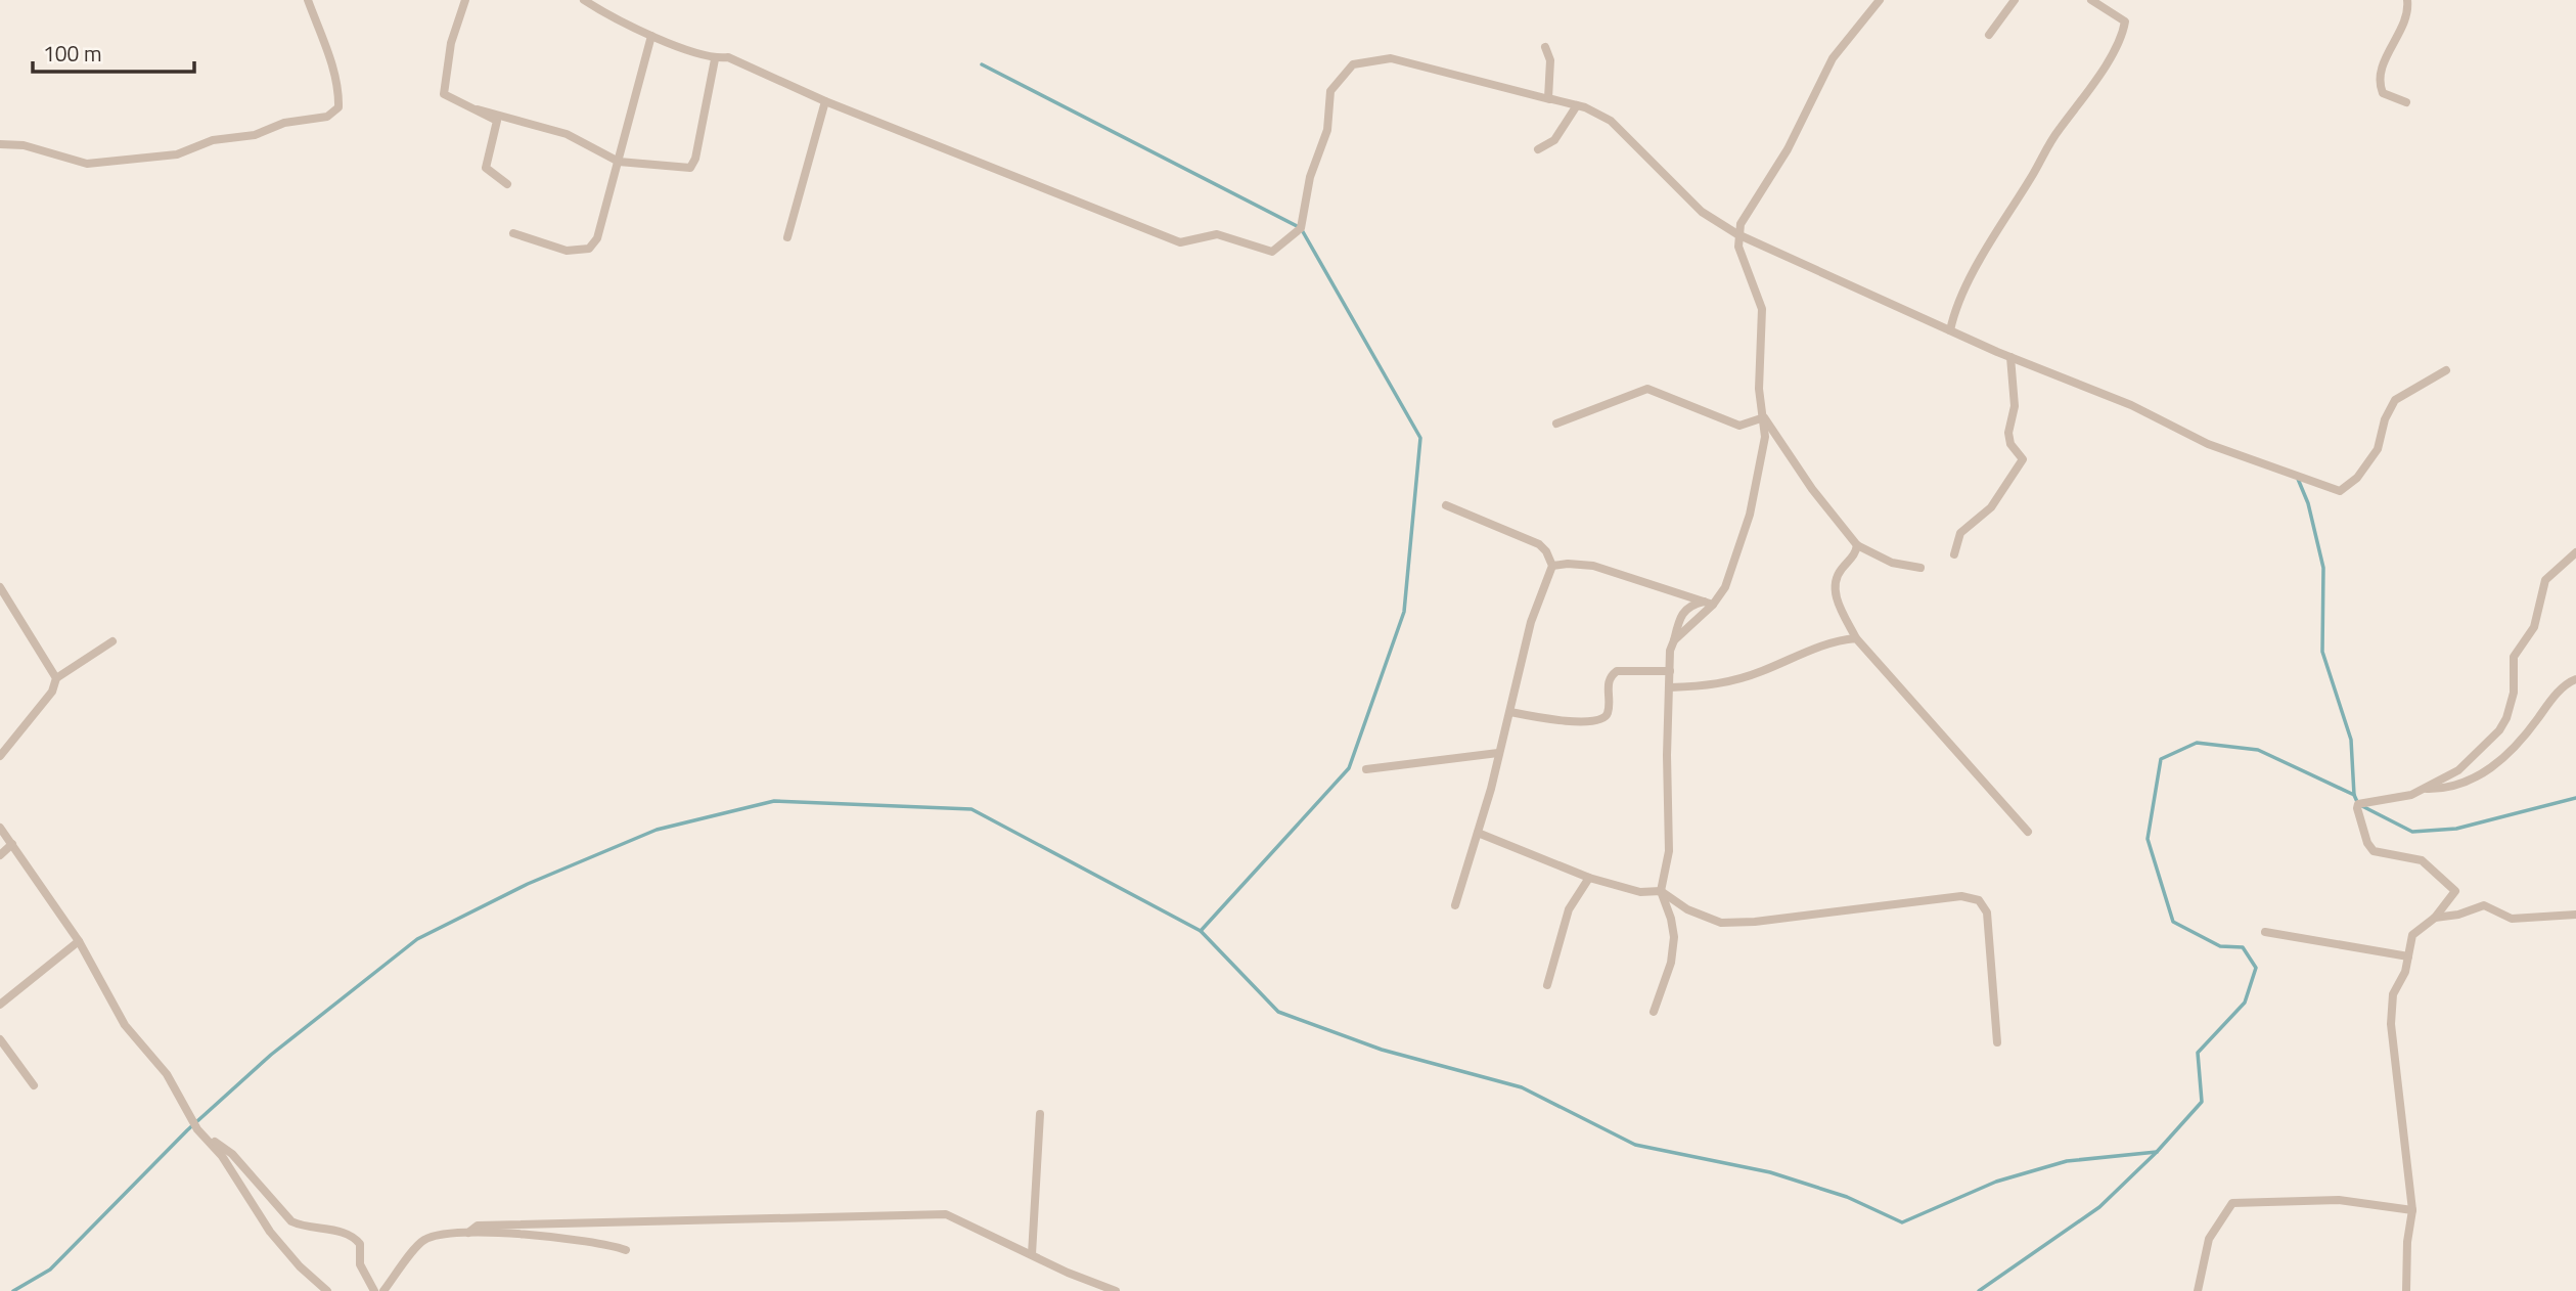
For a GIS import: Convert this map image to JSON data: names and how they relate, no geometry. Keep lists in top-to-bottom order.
{
  "scale_bar": "100 m"
}
